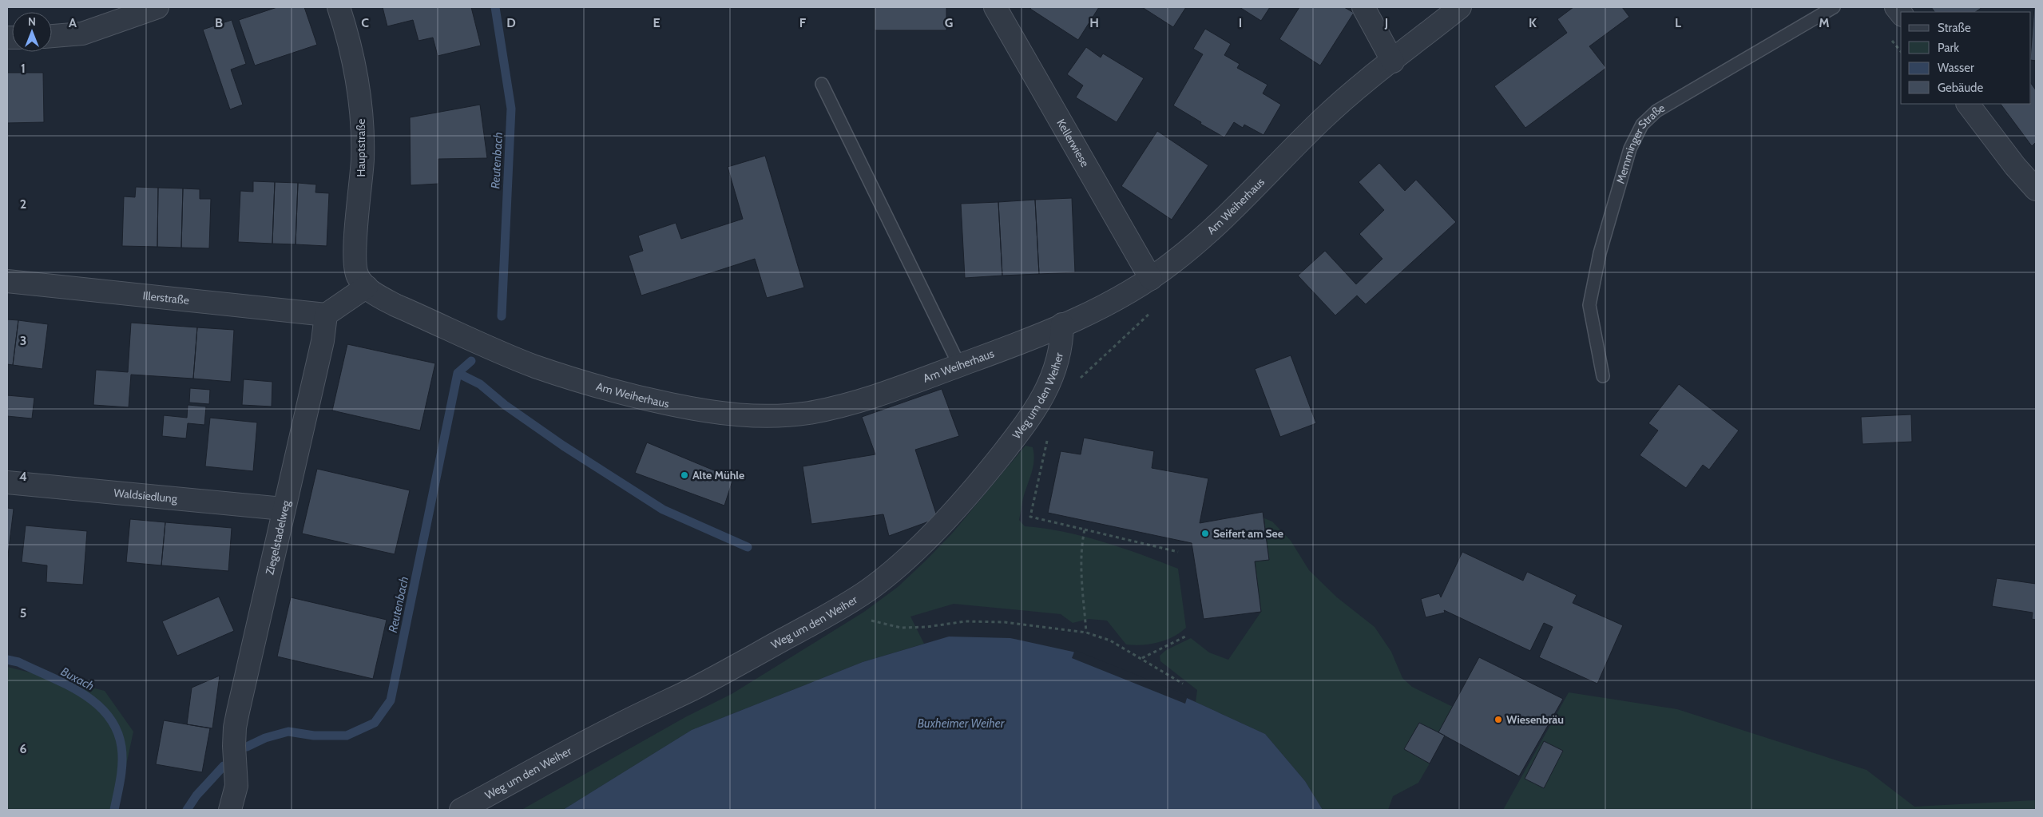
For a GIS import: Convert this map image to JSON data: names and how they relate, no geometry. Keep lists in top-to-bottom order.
{
  "streets": {
    "street": [
      "Kellerwiese",
      "Hauptstraße",
      "Am Weiherhaus",
      "Illerstraße",
      "Weg um den Weiher",
      "Waldsiedlung",
      "Ziegelstadelweg"
    ],
    "lane": ["Memminger Straße"]
  },
  "crossings": [
    ["Kellerwiese", "Am Weiherhaus"],
    ["Hauptstraße", "Am Weiherhaus"],
    ["Am Weiherhaus", "Weg um den Weiher"],
    ["Illerstraße", "Ziegelstadelweg"],
    ["Waldsiedlung", "Ziegelstadelweg"]
  ],
  "water": ["Reutenbach", "Buxach", "Buxheimer Weiher"],
  "places": ["Alte Mühle", "Seifert am See", "Wiesenbräu"],
  "legend": [
    "Straße",
    "Park",
    "Wasser",
    "Gebäude"
  ],
  "north": "top",
  "grid": {
    "columns": [
      "A",
      "B",
      "C",
      "D",
      "E",
      "F",
      "G",
      "H",
      "I",
      "J",
      "K",
      "L",
      "M"
    ],
    "rows": [
      "1",
      "2",
      "3",
      "4",
      "5",
      "6"
    ]
  }
}
